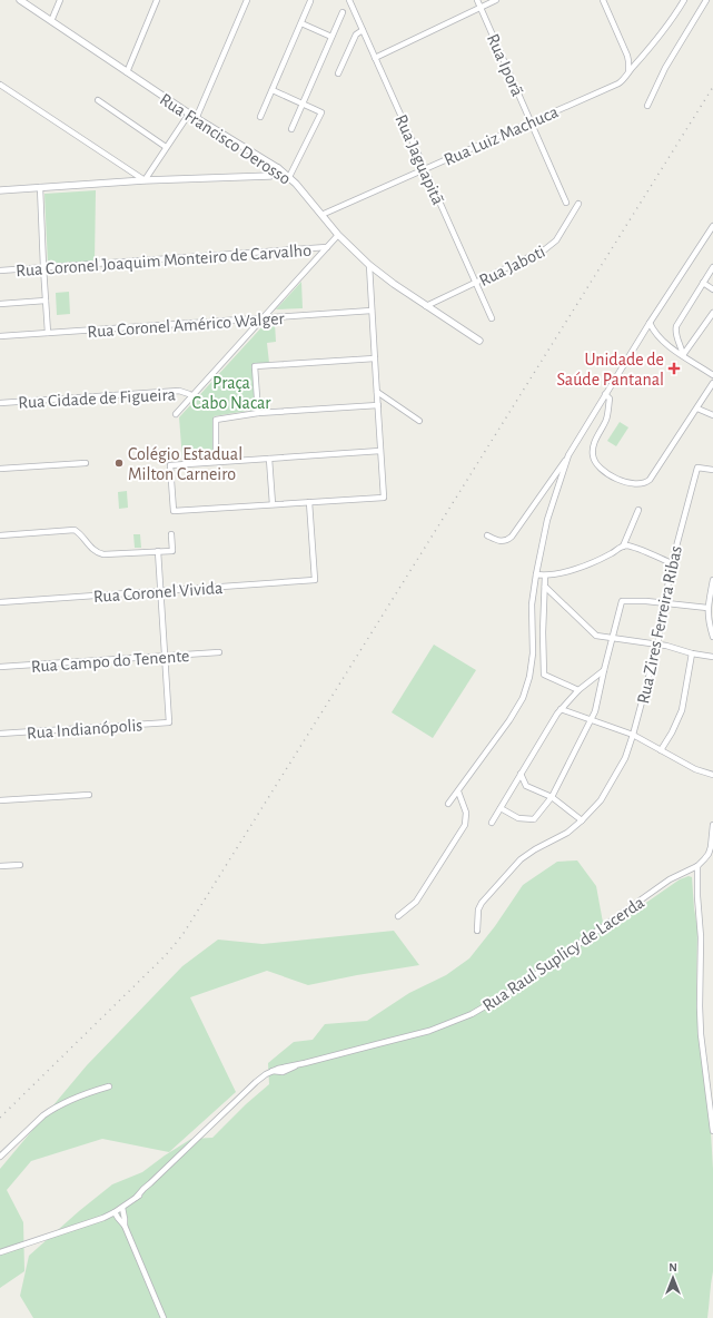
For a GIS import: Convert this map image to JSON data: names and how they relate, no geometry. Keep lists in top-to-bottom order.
{
  "streets": {
    "street": [
      "Rua Iporã",
      "Rua Luiz Machuca",
      "Rua Francisco Derosso",
      "Rua Jaguapitã",
      "Rua Coronel Joaquim Monteiro de Carvalho",
      "Rua Jaboti",
      "Rua Coronel Américo Walger",
      "Rua Cidade de Figueira",
      "Rua Coronel Vivida",
      "Rua Zires Ferreira Ribas",
      "Rua Campo do Tenente",
      "Rua Indianópolis",
      "Rua Raul Suplicy de Lacerda"
    ]
  },
  "crossings": [
    ["Rua Iporã", "Rua Luiz Machuca"],
    ["Rua Luiz Machuca", "Rua Francisco Derosso"],
    ["Rua Luiz Machuca", "Rua Jaguapitã"],
    ["Rua Francisco Derosso", "Rua Jaboti"],
    ["Rua Jaguapitã", "Rua Jaboti"],
    ["Rua Campo do Tenente", "Rua Indianópolis"]
  ],
  "parks": ["Praça Cabo Nacar"],
  "places": {
    "health": ["Unidade de Saúde Pantanal"],
    "other": ["Colégio Estadual Milton Carneiro"]
  },
  "north": "top"
}
